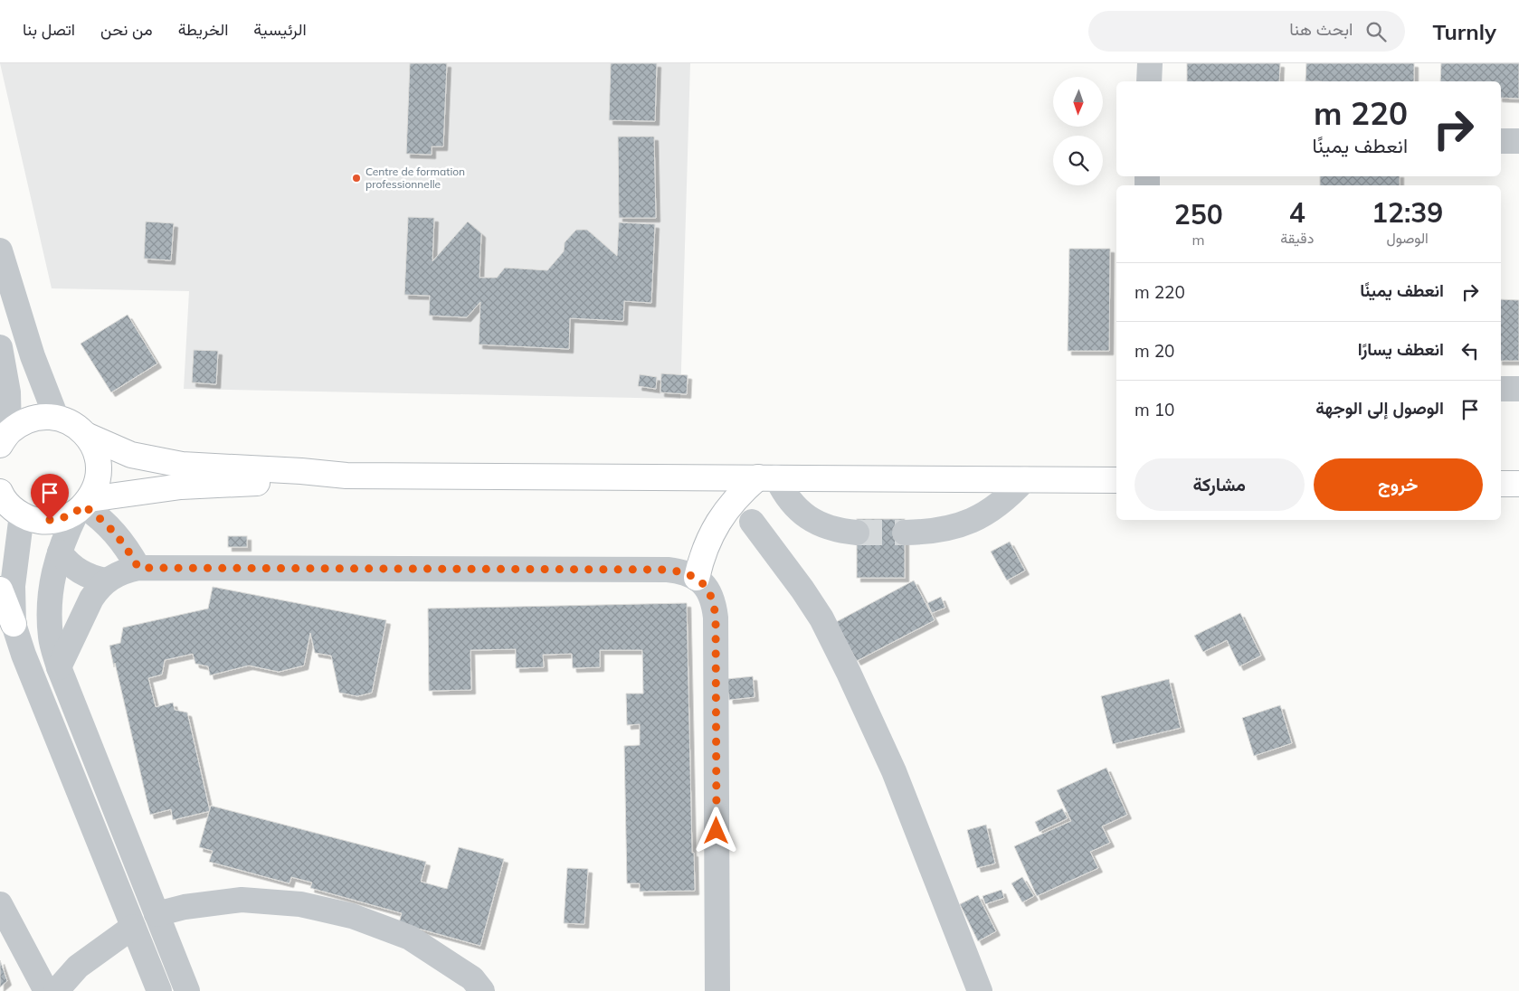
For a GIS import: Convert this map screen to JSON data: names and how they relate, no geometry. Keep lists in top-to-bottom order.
{
  "places": ["Centre de formation professionnelle"],
  "north": "bottom",
  "page": {
    "header": "Turnly",
    "search": "ابحث هنا",
    "nav": [
      "الرئيسية",
      "الخريطة",
      "من نحن",
      "اتصل بنا"
    ],
    "turn": ["220 m", "انعطف يمينًا"],
    "eta": [
      "12:39",
      "الوصول",
      "4",
      "دقيقة",
      "250",
      "m"
    ],
    "list": [
      {
        "name": "انعطف يمينًا",
        "value": "220 m"
      },
      {
        "name": "انعطف يسارًا",
        "value": "20 m"
      },
      {
        "name": "الوصول إلى الوجهة",
        "value": "10 m"
      }
    ],
    "buttons": ["خروج", "مشاركة"]
  }
}
